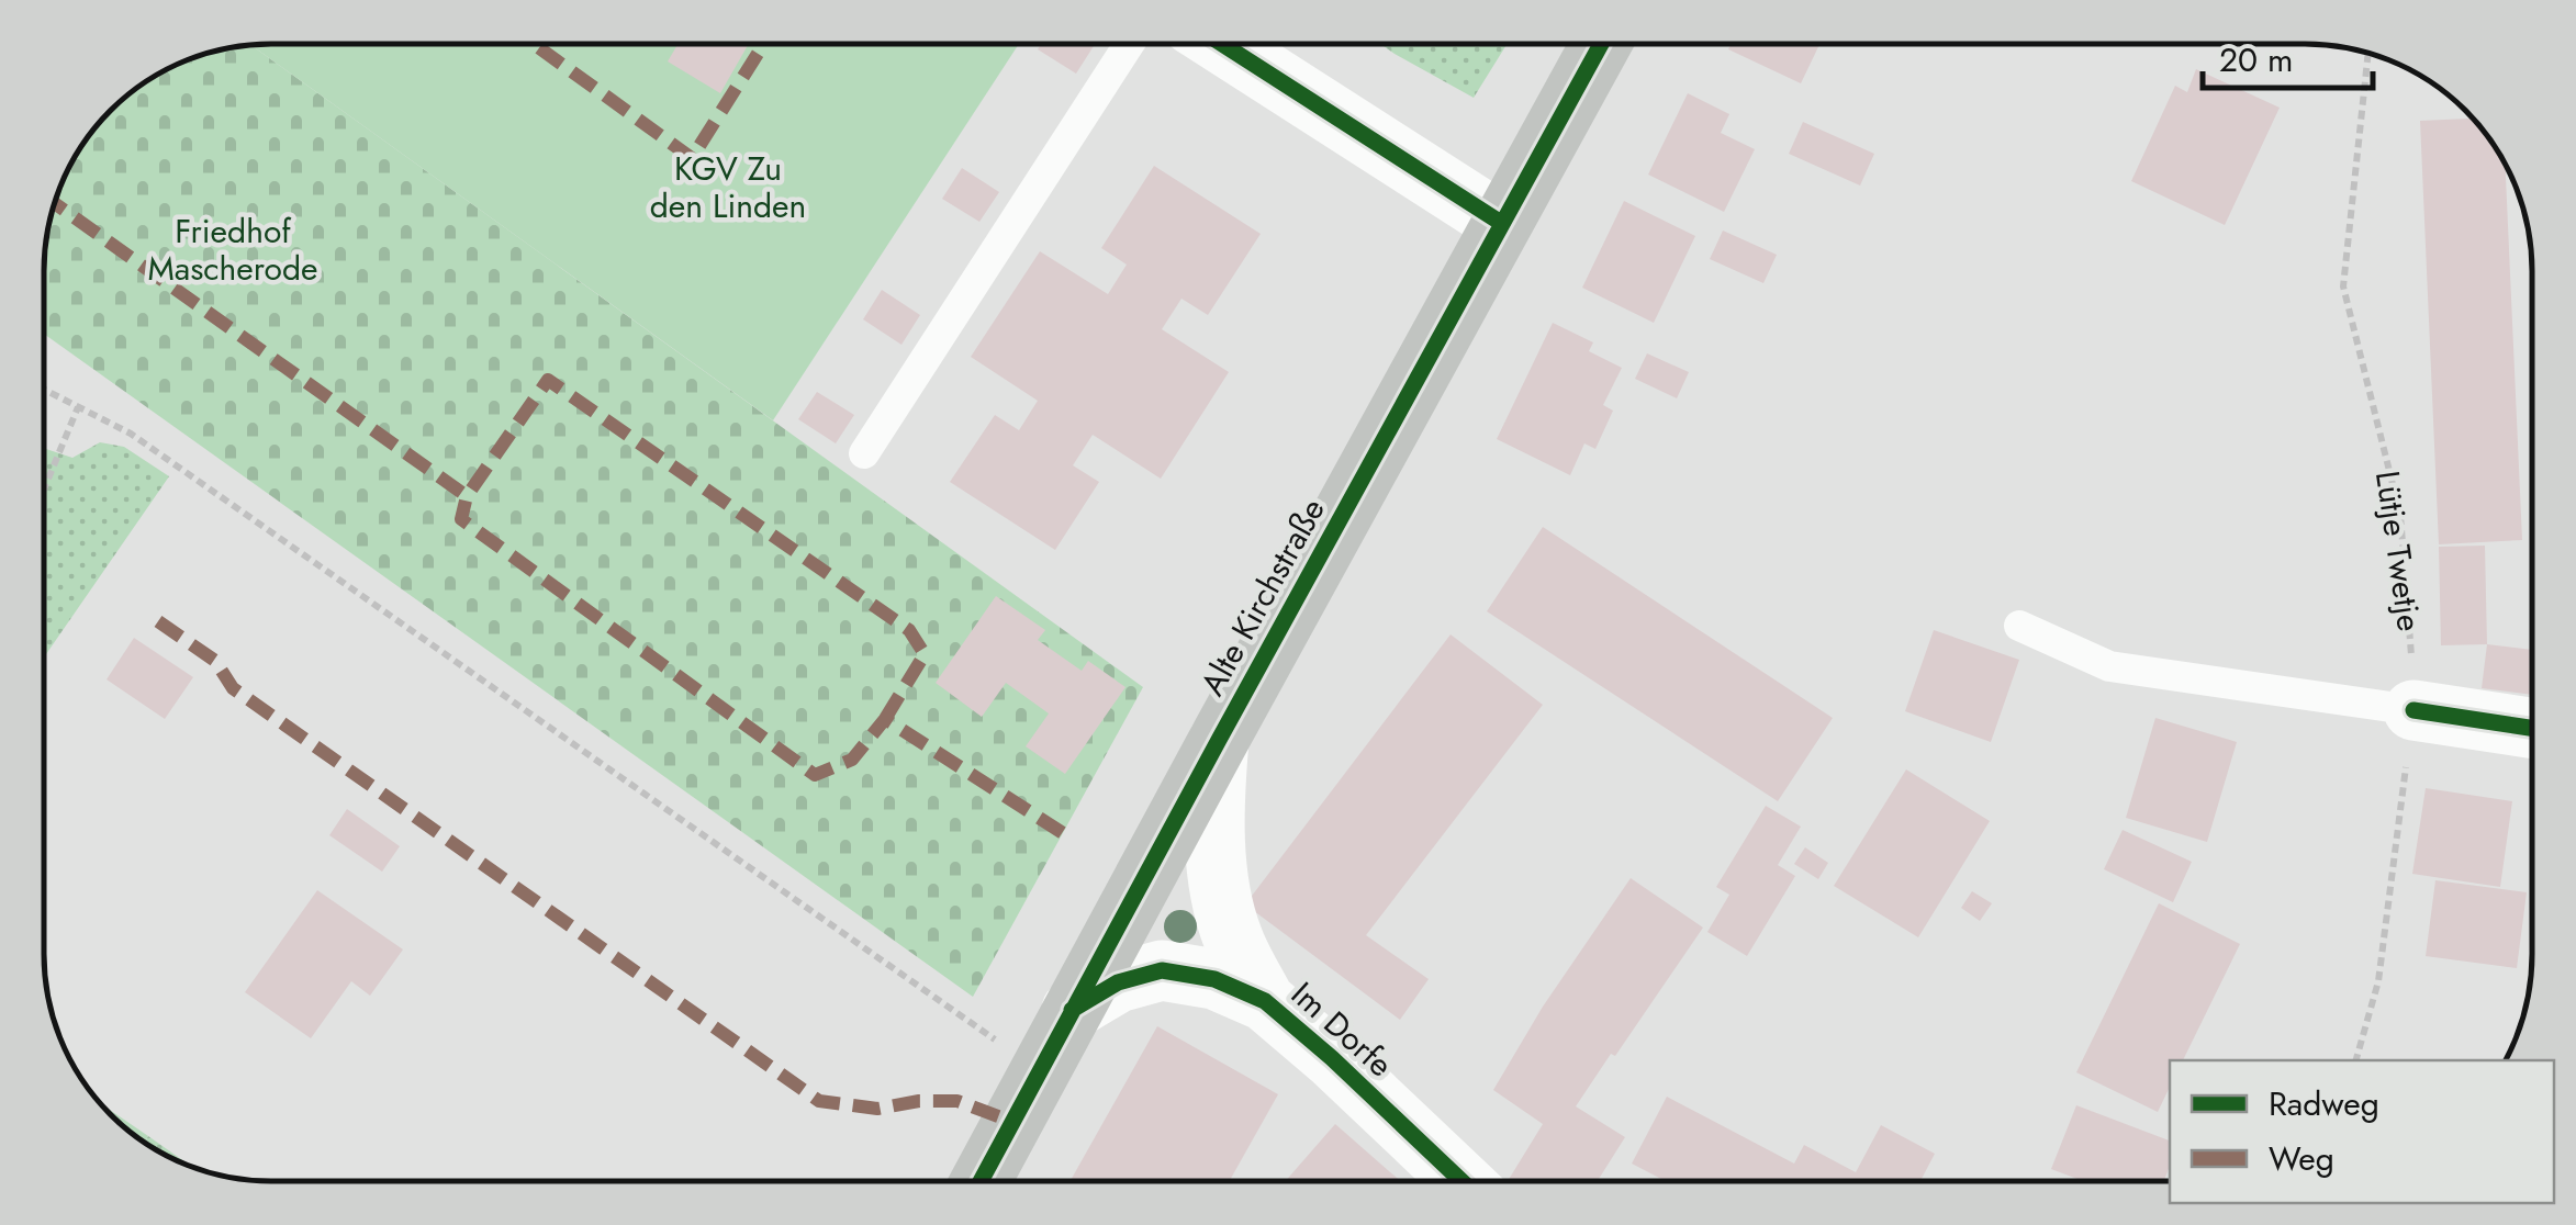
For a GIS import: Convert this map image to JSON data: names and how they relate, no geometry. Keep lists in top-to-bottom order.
{
  "streets": {
    "main road": ["Alte Kirchstraße"],
    "street": ["Im Dorfe"],
    "path": ["Lütje Twetje"]
  },
  "crossings": [
    ["Alte Kirchstraße", "Im Dorfe"]
  ],
  "parks": ["KGV Zu den Linden", "Friedhof Mascherode"],
  "legend": ["Radweg", "Weg"],
  "scale_bar": "20 m"
}
